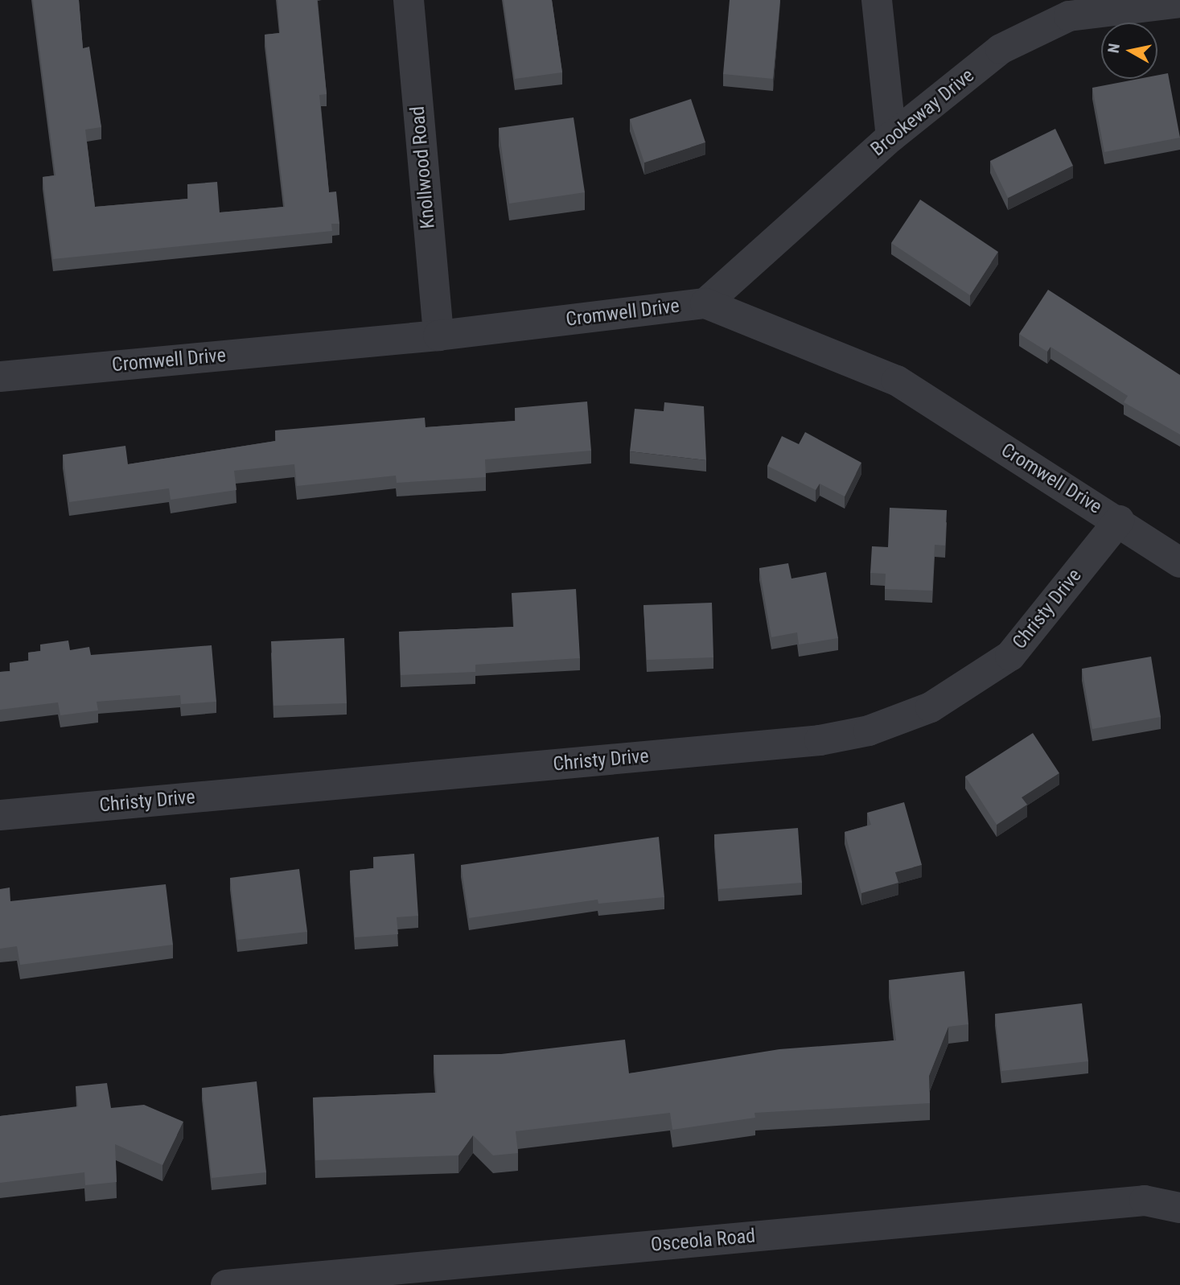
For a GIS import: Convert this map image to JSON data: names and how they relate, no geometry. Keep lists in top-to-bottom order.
{
  "streets": {
    "street": [
      "Brookeway Drive",
      "Knollwood Road",
      "Cromwell Drive",
      "Christy Drive",
      "Osceola Road"
    ]
  },
  "crossings": [
    ["Brookeway Drive", "Cromwell Drive"],
    ["Knollwood Road", "Cromwell Drive"],
    ["Cromwell Drive", "Christy Drive"]
  ],
  "north": "left"
}
